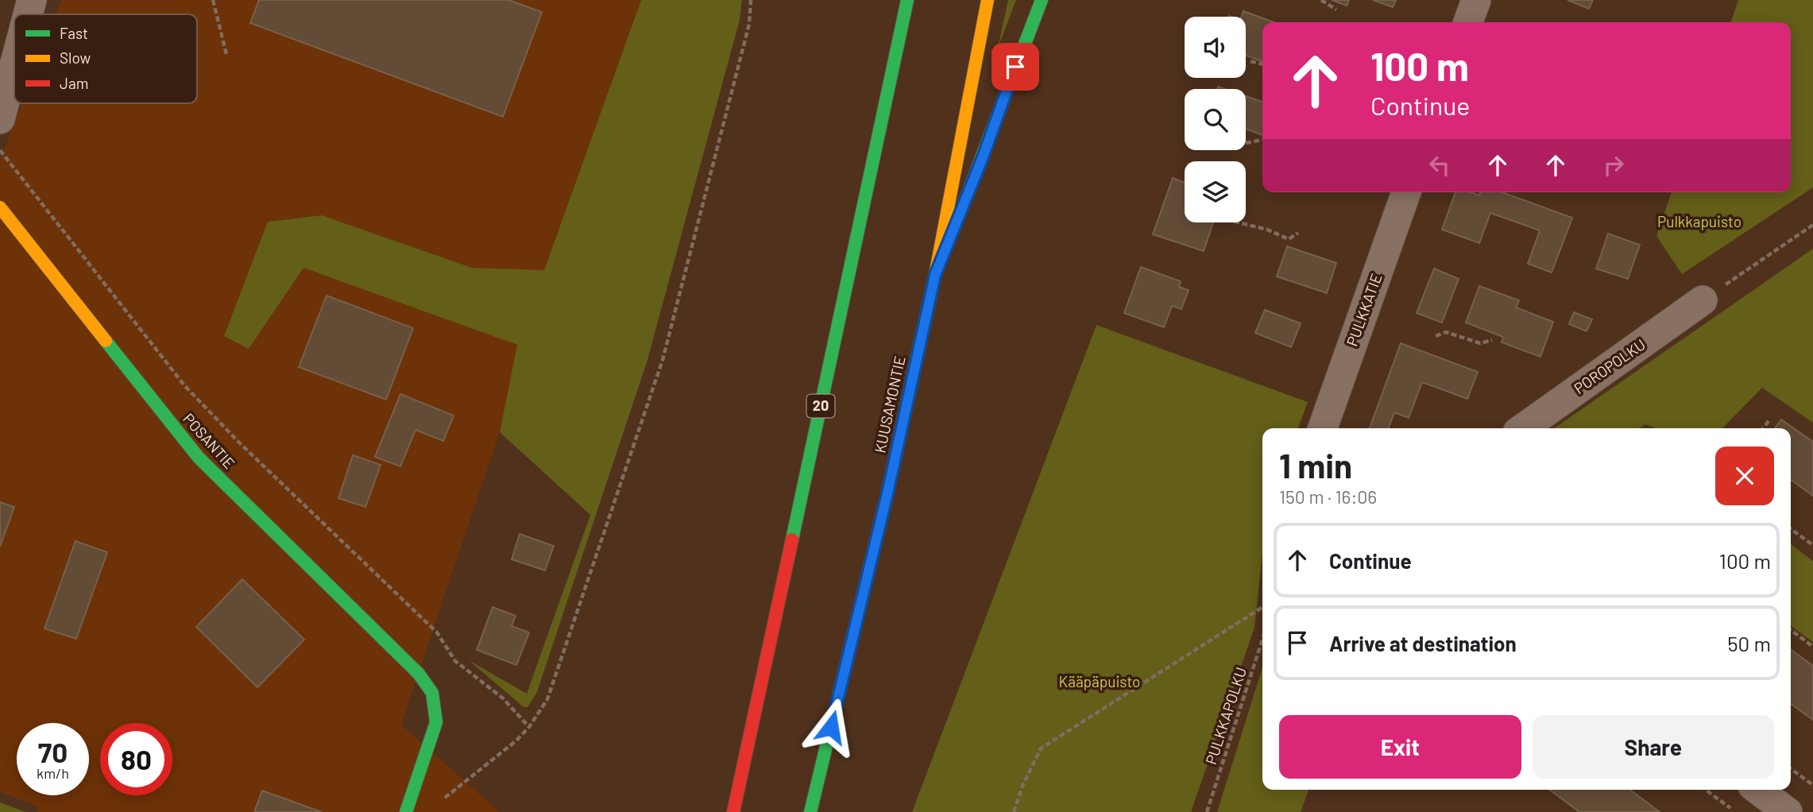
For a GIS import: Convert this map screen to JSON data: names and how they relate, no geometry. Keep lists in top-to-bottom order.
{
  "streets": {
    "main road": ["KUUSAMONTIE", "20", "POSANTIE"],
    "street": ["PULKKATIE", "POROPOLKU"],
    "path": ["PULKKAPOLKU"]
  },
  "parks": ["Pulkkapuisto", "Kääpäpuisto"],
  "legend": ["Fast", "Slow", "Jam"],
  "page": {
    "turn": ["100 m", "Continue"],
    "heading": ["1 min", "150 m · 16:06"],
    "list": [
      {
        "name": "Continue",
        "value": "100 m"
      },
      {
        "name": "Arrive at destination",
        "value": "50 m"
      }
    ],
    "buttons": ["Exit", "Share"],
    "speed": "70 km/h",
    "limit": "80"
  }
}
